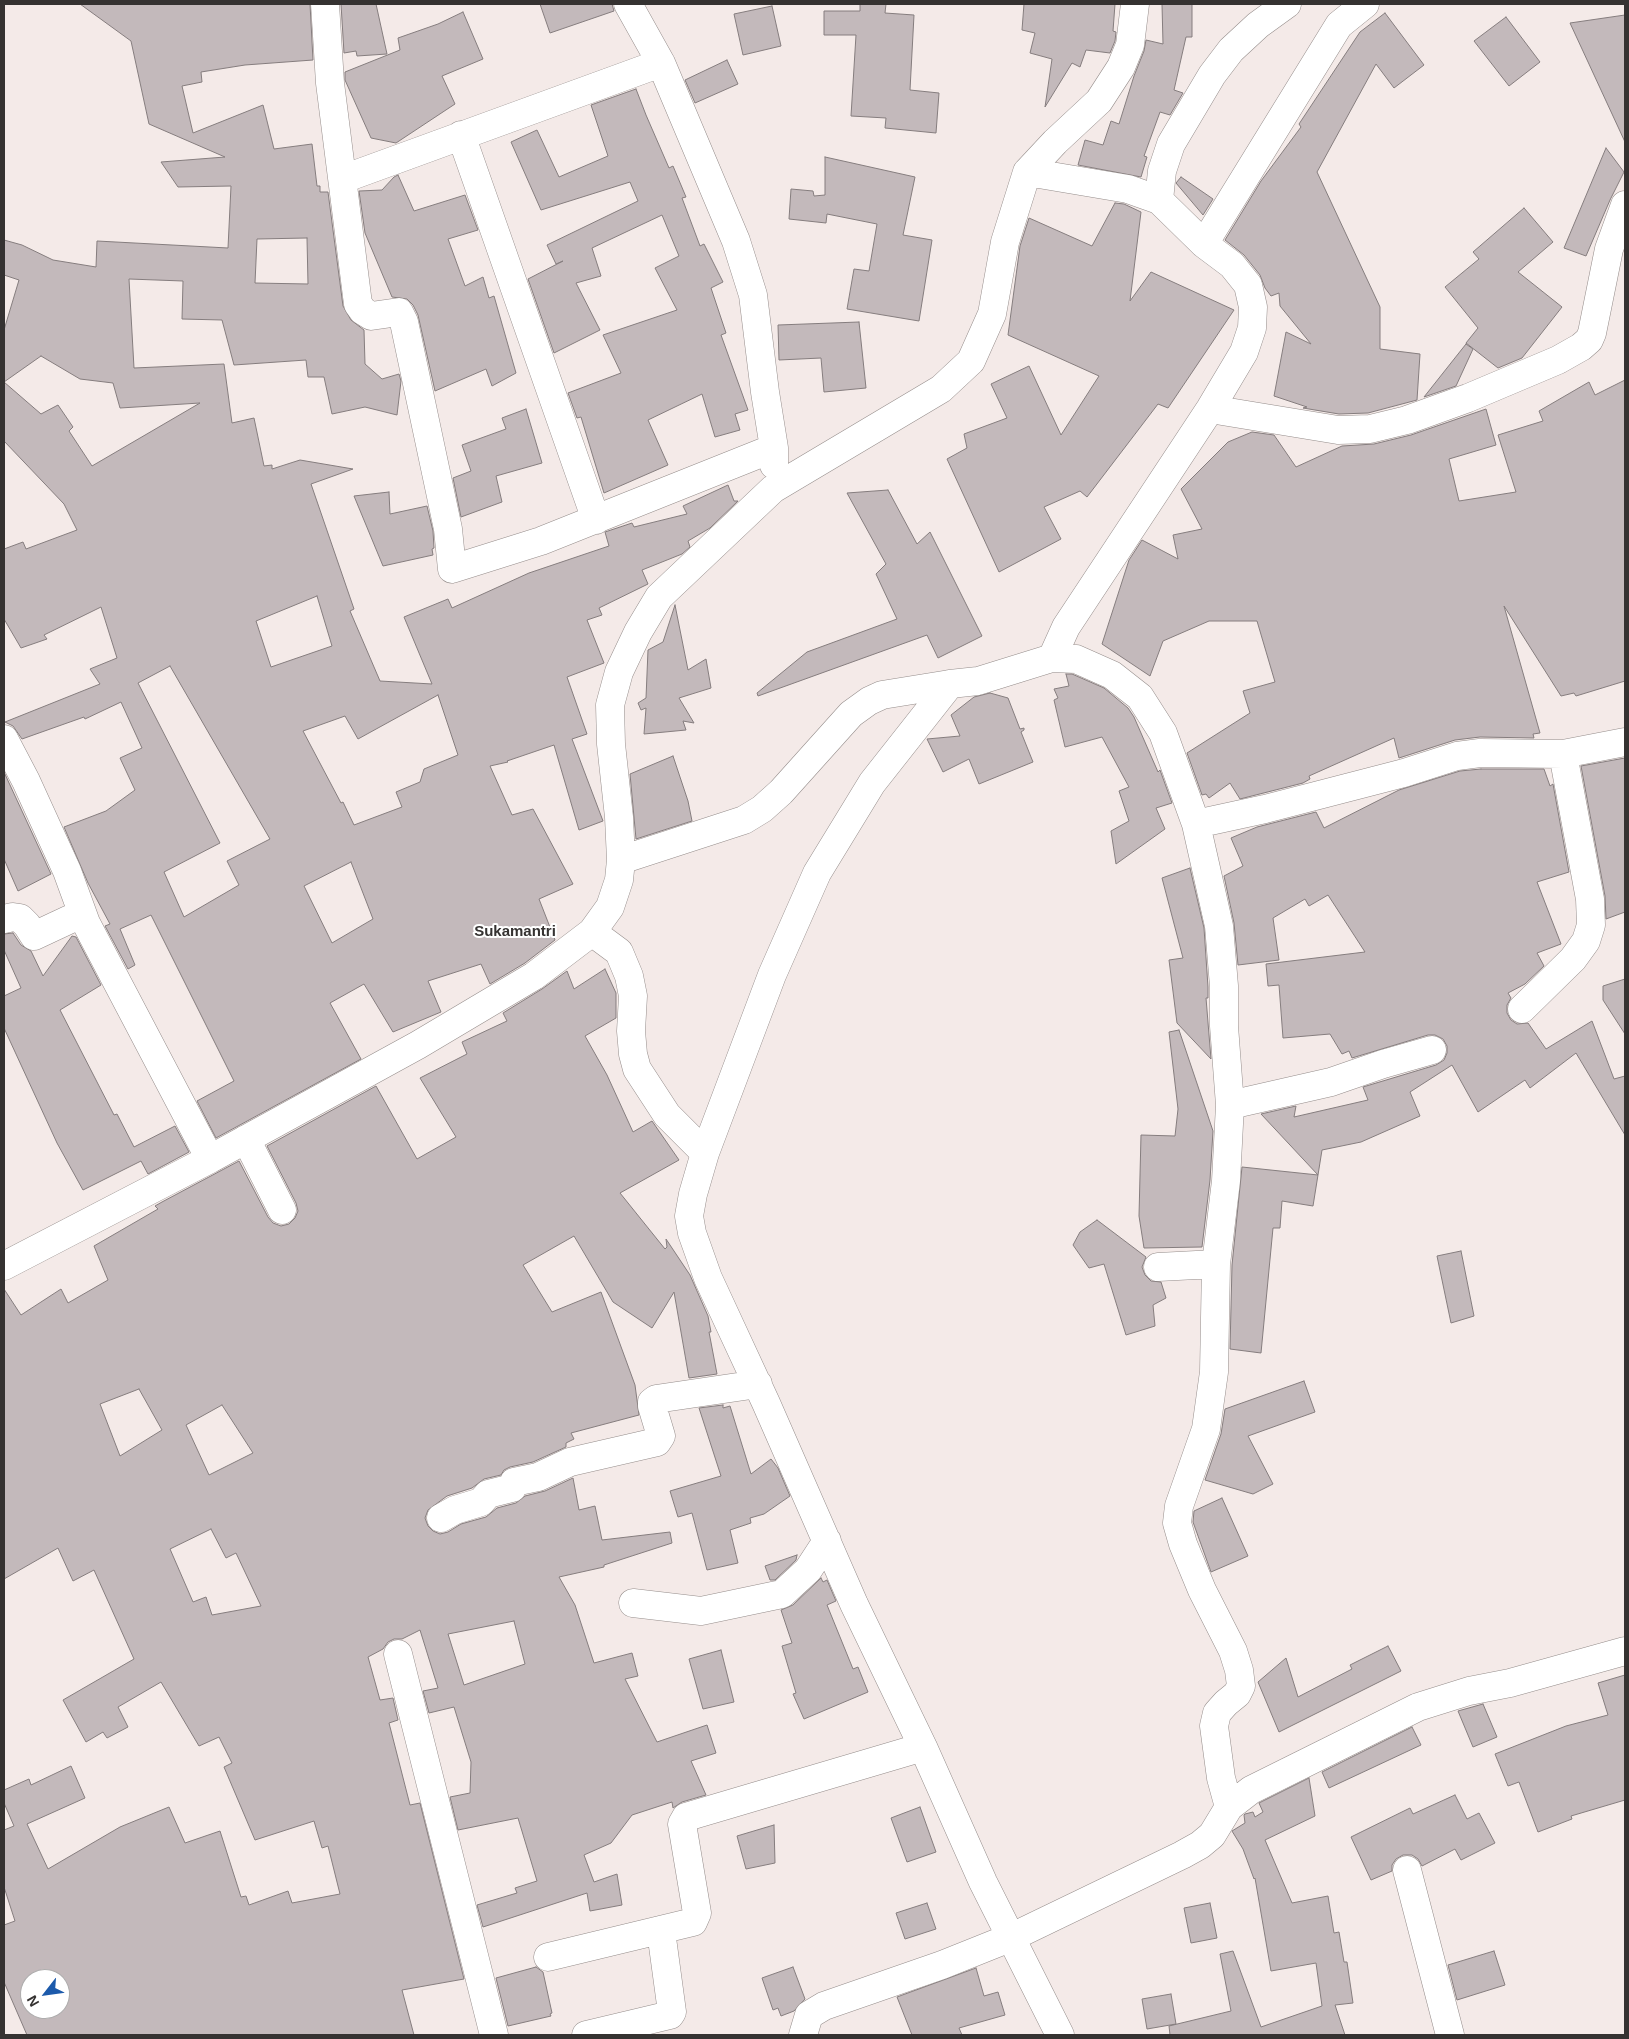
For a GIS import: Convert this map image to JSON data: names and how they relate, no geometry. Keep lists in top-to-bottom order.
{
  "districts": ["Sukamantri"],
  "north": "bottom left"
}
